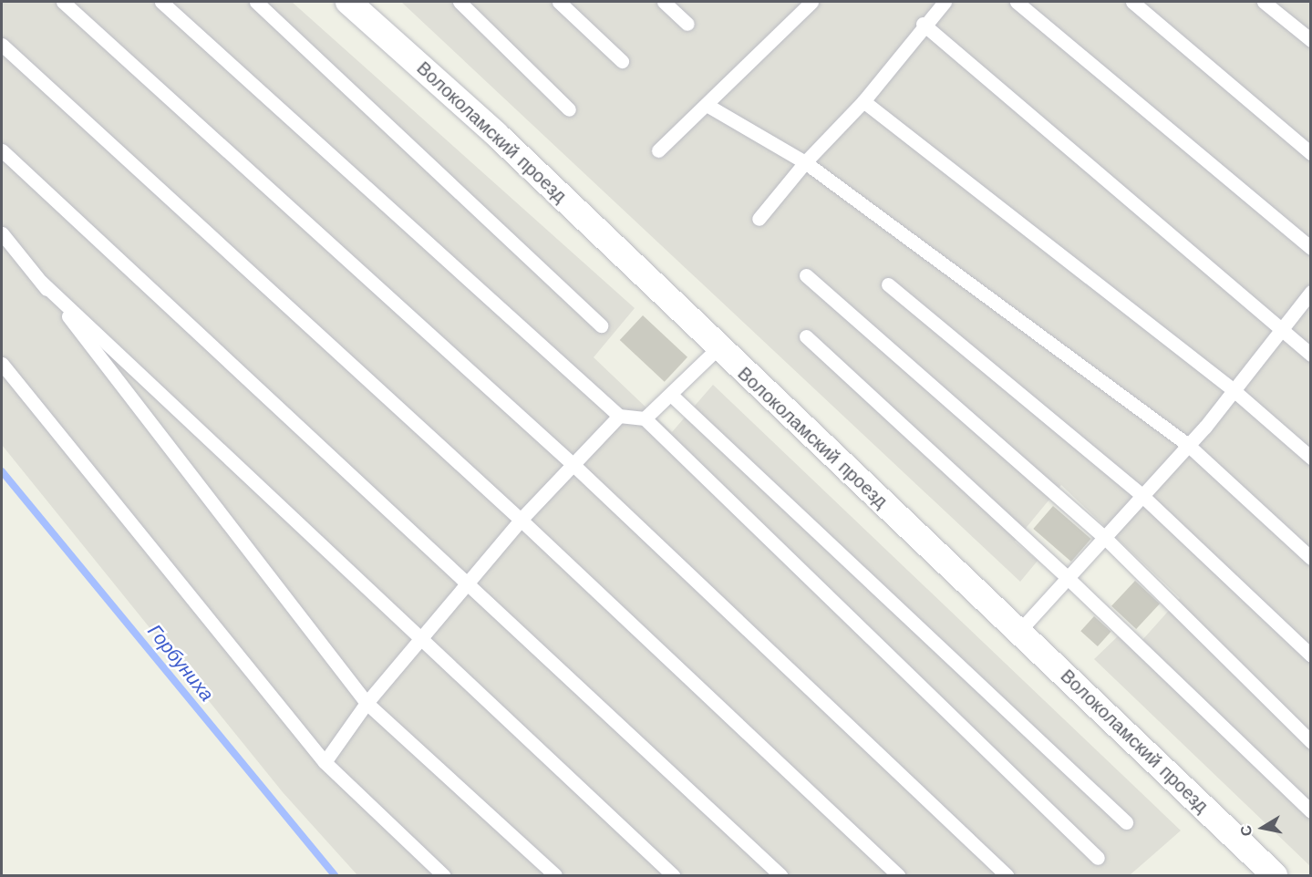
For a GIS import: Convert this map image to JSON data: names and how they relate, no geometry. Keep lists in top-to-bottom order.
{
  "streets": {
    "street": ["Волоколамский проезд"]
  },
  "water": ["Горбуниха"],
  "north": "left"
}
